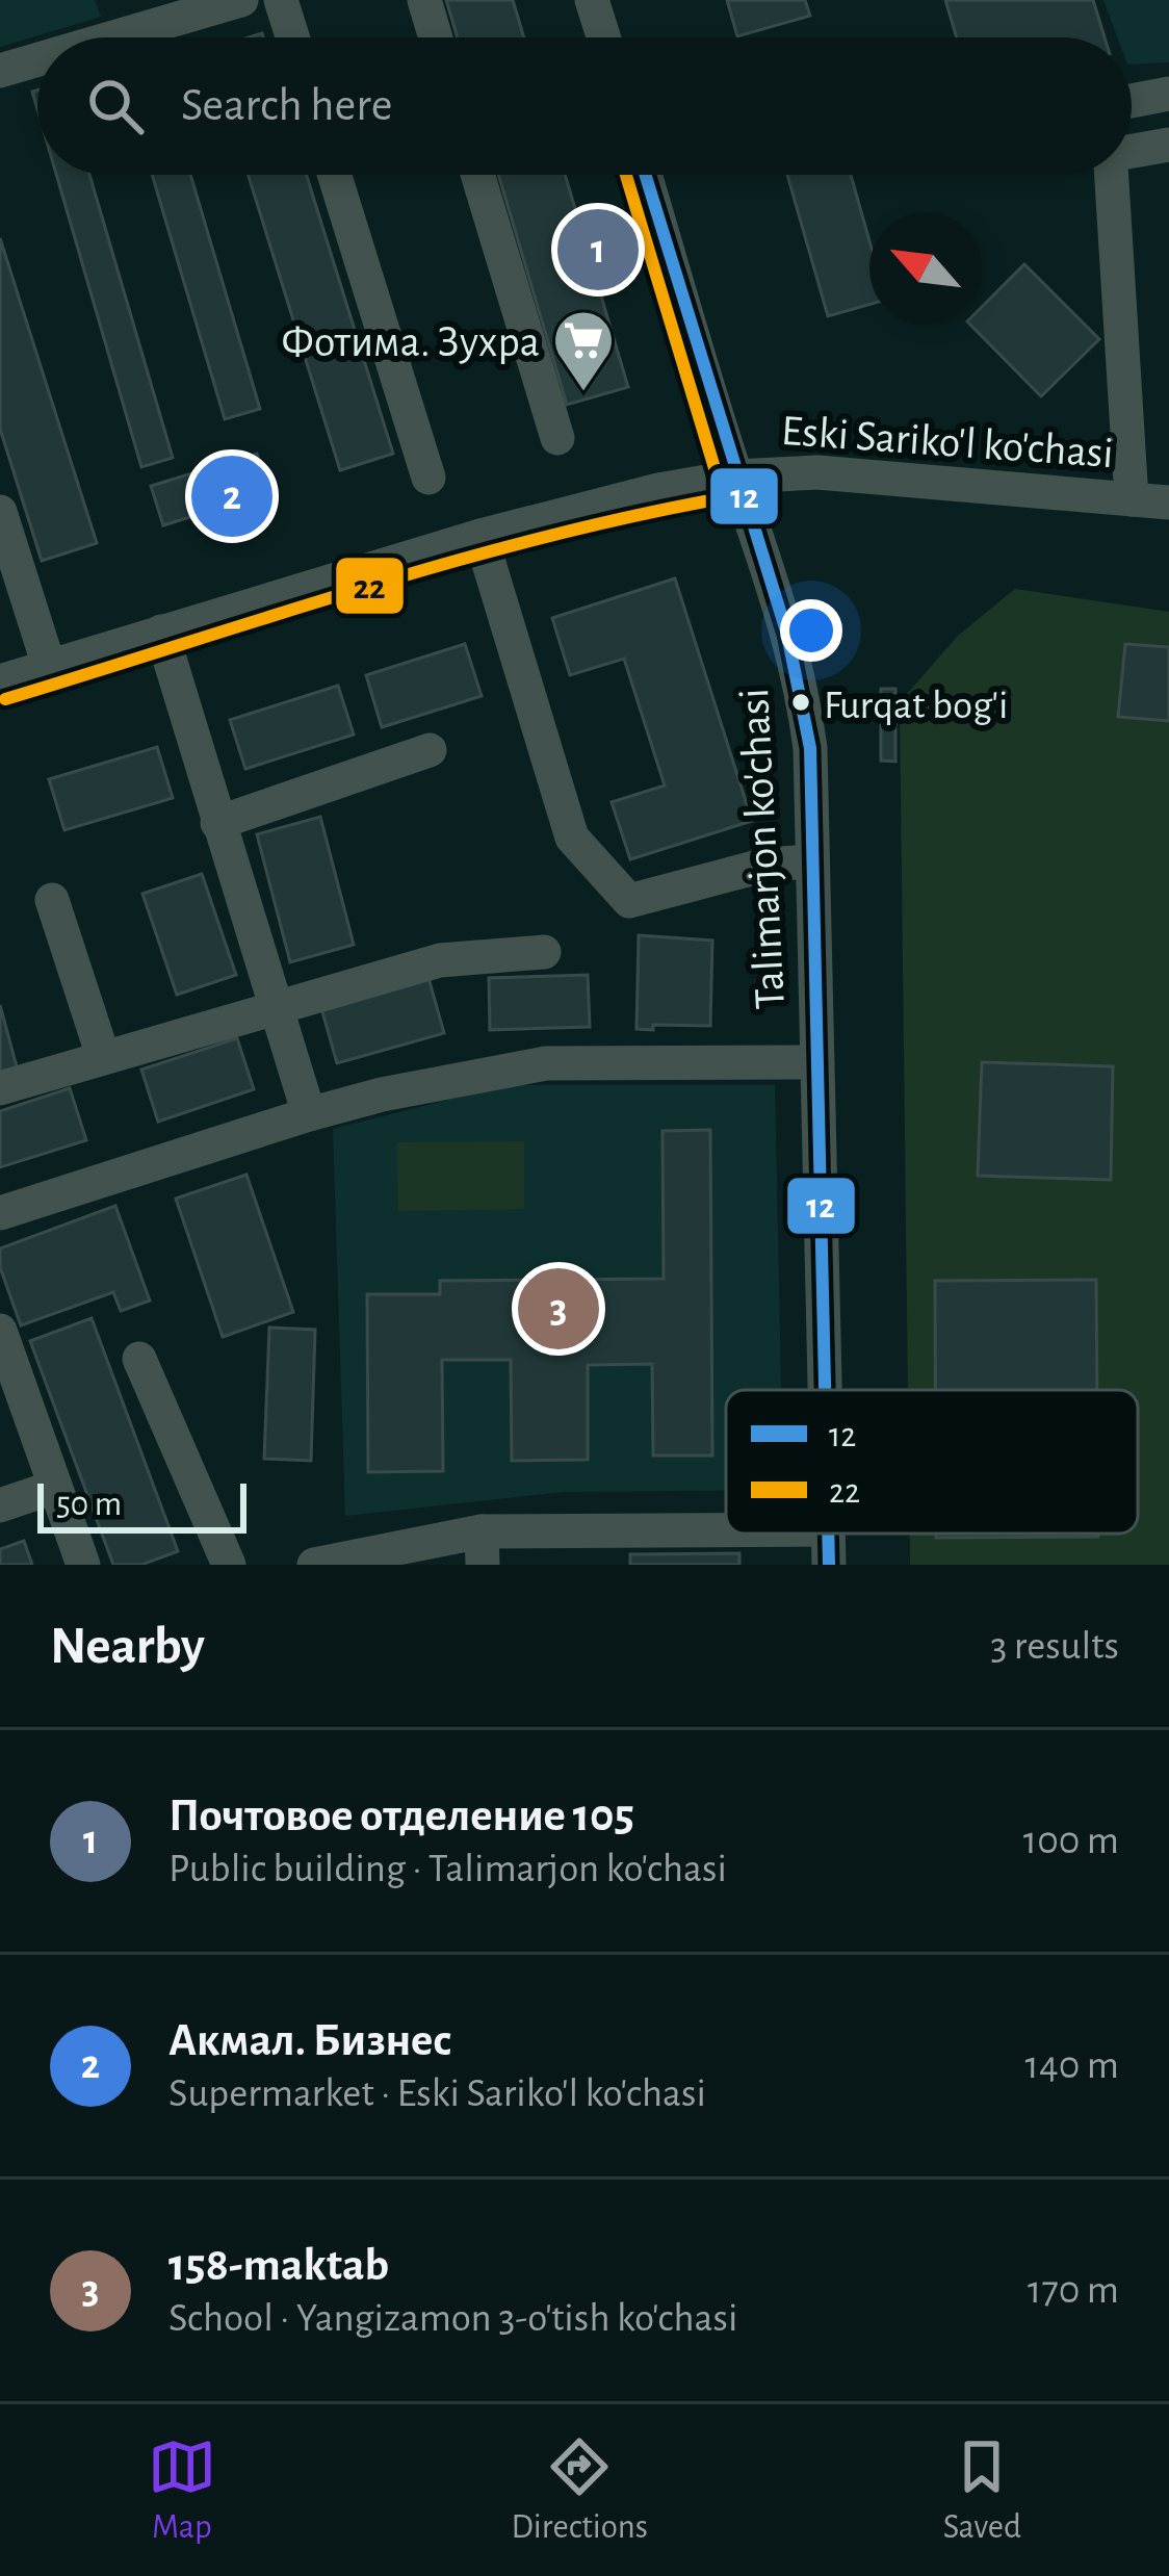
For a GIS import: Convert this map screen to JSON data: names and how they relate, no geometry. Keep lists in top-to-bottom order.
{
  "streets": {
    "street": ["Eski Sariko'l ko'chasi", "Talimarjon ko'chasi"]
  },
  "crossings": [
    ["Eski Sariko'l ko'chasi", "Talimarjon ko'chasi"]
  ],
  "places": {
    "supermarket": ["Фотима. Зухра"],
    "other": ["Furqat bog'i"]
  },
  "lines": ["transit line 12", "transit line 22"],
  "legend": ["12", "22"],
  "scale_bar": "50 m",
  "north": "top left",
  "page": {
    "search": "Search here",
    "pins": ["1", "2", "3"],
    "scale": "50 m",
    "heading": ["Nearby", "3 results"],
    "list": [
      {
        "mark": "1",
        "name": "Почтовое отделение 105",
        "note": "Public building · Talimarjon ko'chasi",
        "value": "100 m"
      },
      {
        "mark": "2",
        "name": "Акмал. Бизнес",
        "note": "Supermarket · Eski Sariko'l ko'chasi",
        "value": "140 m"
      },
      {
        "mark": "3",
        "name": "158-maktab",
        "note": "School · Yangizamon 3-o'tish ko'chasi",
        "value": "170 m"
      }
    ],
    "nav": ["Map", "Directions", "Saved"]
  }
}
